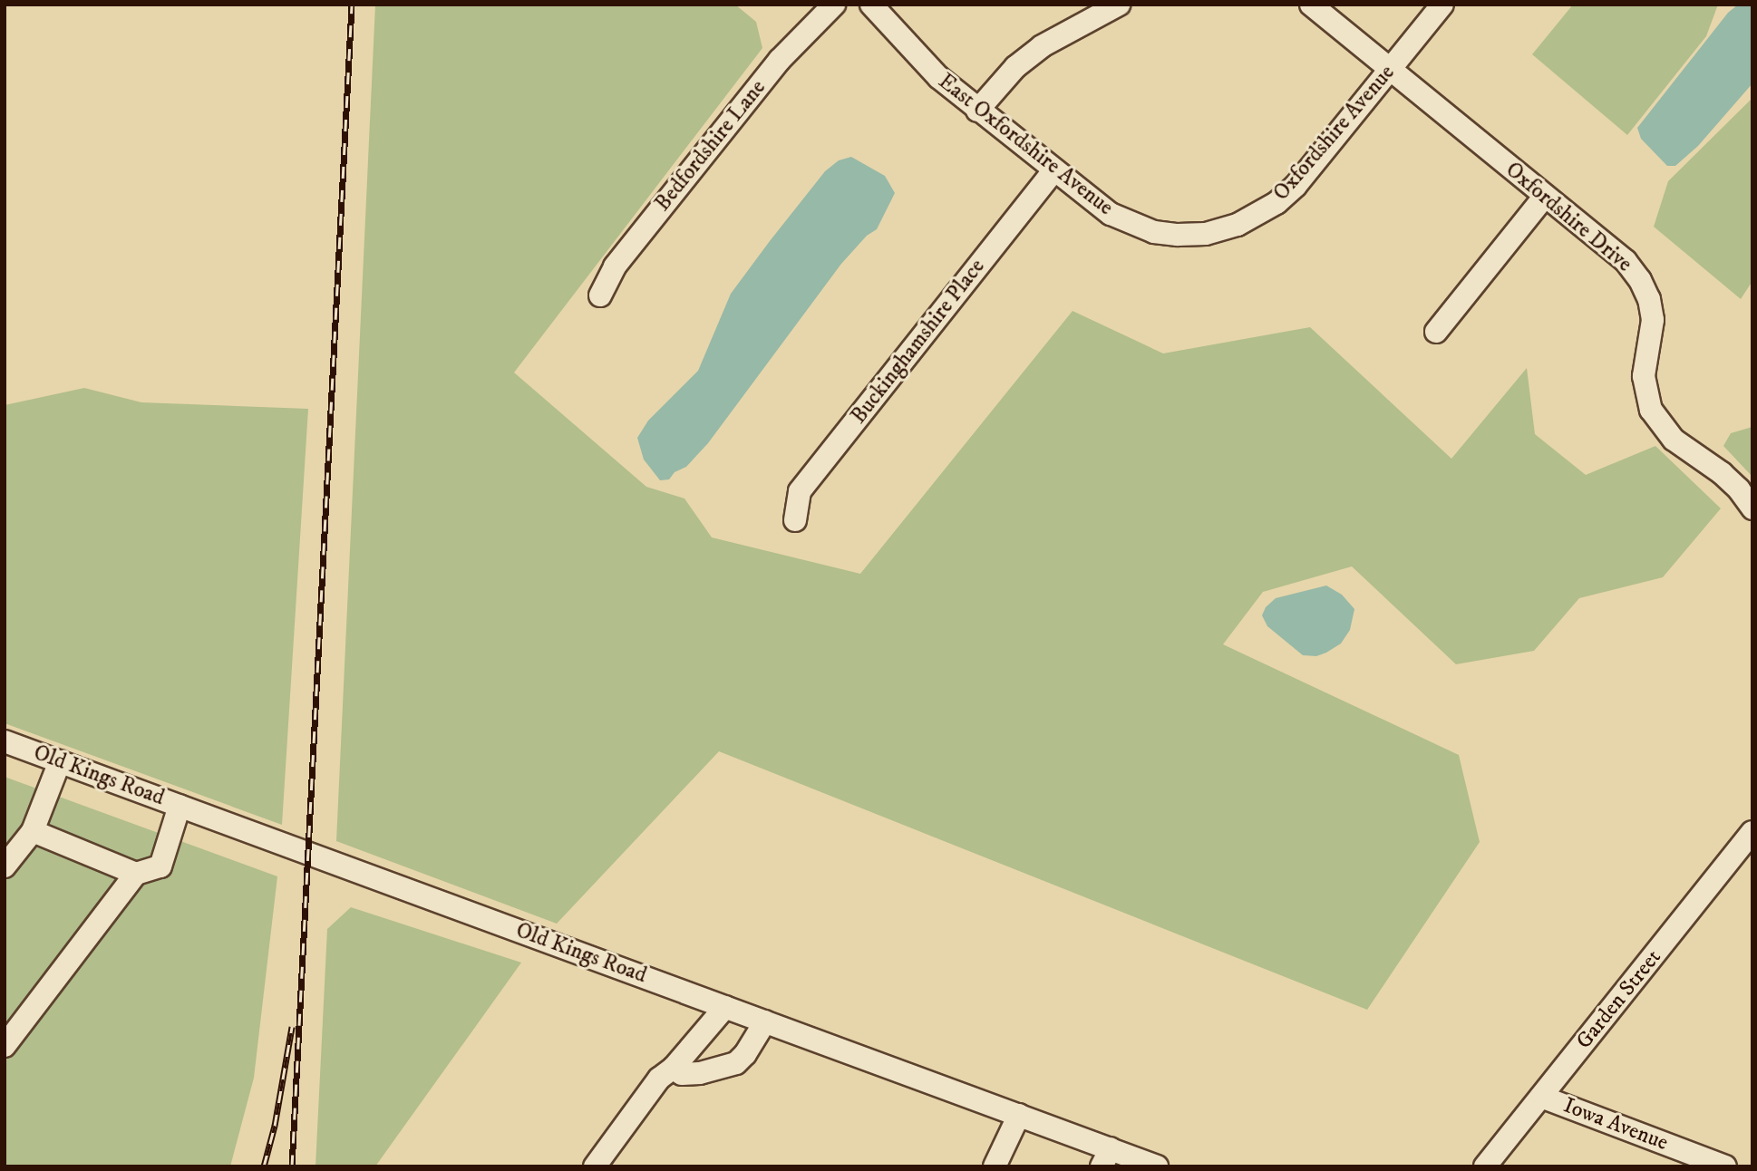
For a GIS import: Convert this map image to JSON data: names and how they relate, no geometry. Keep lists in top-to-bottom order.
{
  "streets": {
    "street": [
      "Oxfordshire Avenue",
      "East Oxfordshire Avenue",
      "Bedfordshire Lane",
      "Oxfordshire Drive",
      "Buckinghamshire Place",
      "Old Kings Road",
      "Garden Street",
      "Iowa Avenue"
    ]
  },
  "crossings": [
    ["Oxfordshire Avenue", "East Oxfordshire Avenue"],
    ["Oxfordshire Avenue", "Oxfordshire Drive"],
    ["East Oxfordshire Avenue", "Buckinghamshire Place"],
    ["Garden Street", "Iowa Avenue"]
  ]
}
